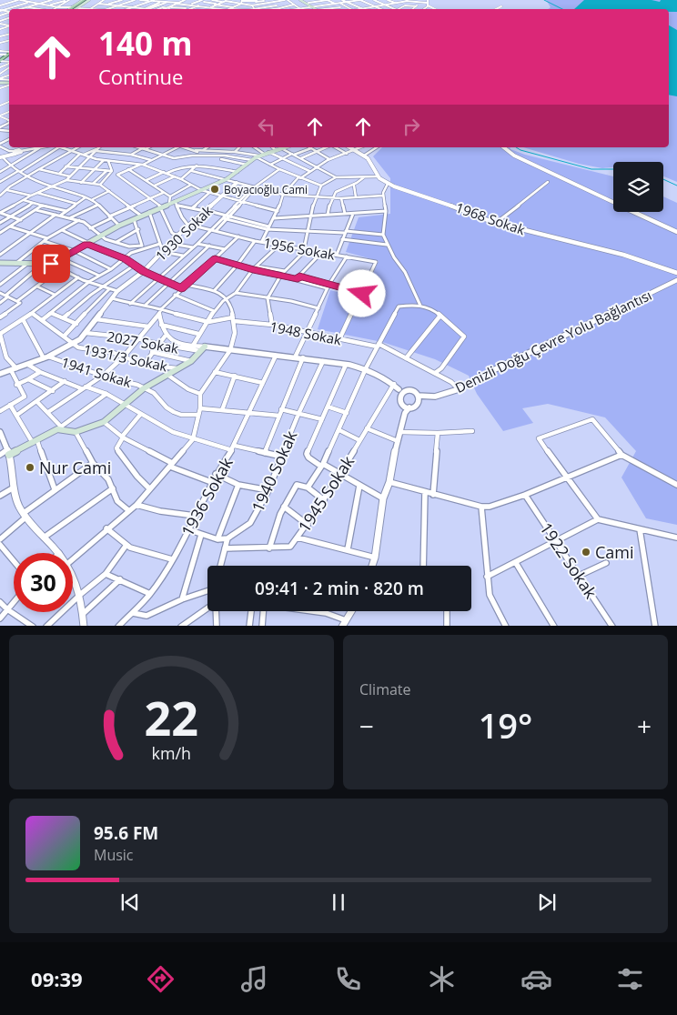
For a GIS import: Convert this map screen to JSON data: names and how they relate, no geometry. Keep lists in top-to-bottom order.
{
  "streets": {
    "street": [
      "1968 Sokak",
      "1930 Sokak",
      "1956 Sokak",
      "1948 Sokak",
      "Denizli Doğu Çevre Yolu Bağlantısı",
      "2027 Sokak",
      "1931/3 Sokak",
      "1941 Sokak",
      "1940 Sokak",
      "1945 Sokak",
      "1936 Sokak",
      "1922 Sokak"
    ]
  },
  "crossings": [
    ["1930 Sokak", "1956 Sokak"],
    ["1930 Sokak", "2027 Sokak"],
    ["1930 Sokak", "1931/3 Sokak"],
    ["1930 Sokak", "1941 Sokak"],
    ["1948 Sokak", "Denizli Doğu Çevre Yolu Bağlantısı"]
  ],
  "places": ["Boyacıoğlu Cami", "Nur Cami", "Cami"],
  "page": {
    "turn": ["140 m", "Continue"],
    "limit": "30",
    "trip": "09:41 · 2 min · 820 m",
    "tile": "Climate",
    "heat": ["−", "19°", "+"],
    "song": ["95.6 FM", "Music"],
    "tabs": "09:39",
    "gauge": ["22", "km/h"]
  }
}
